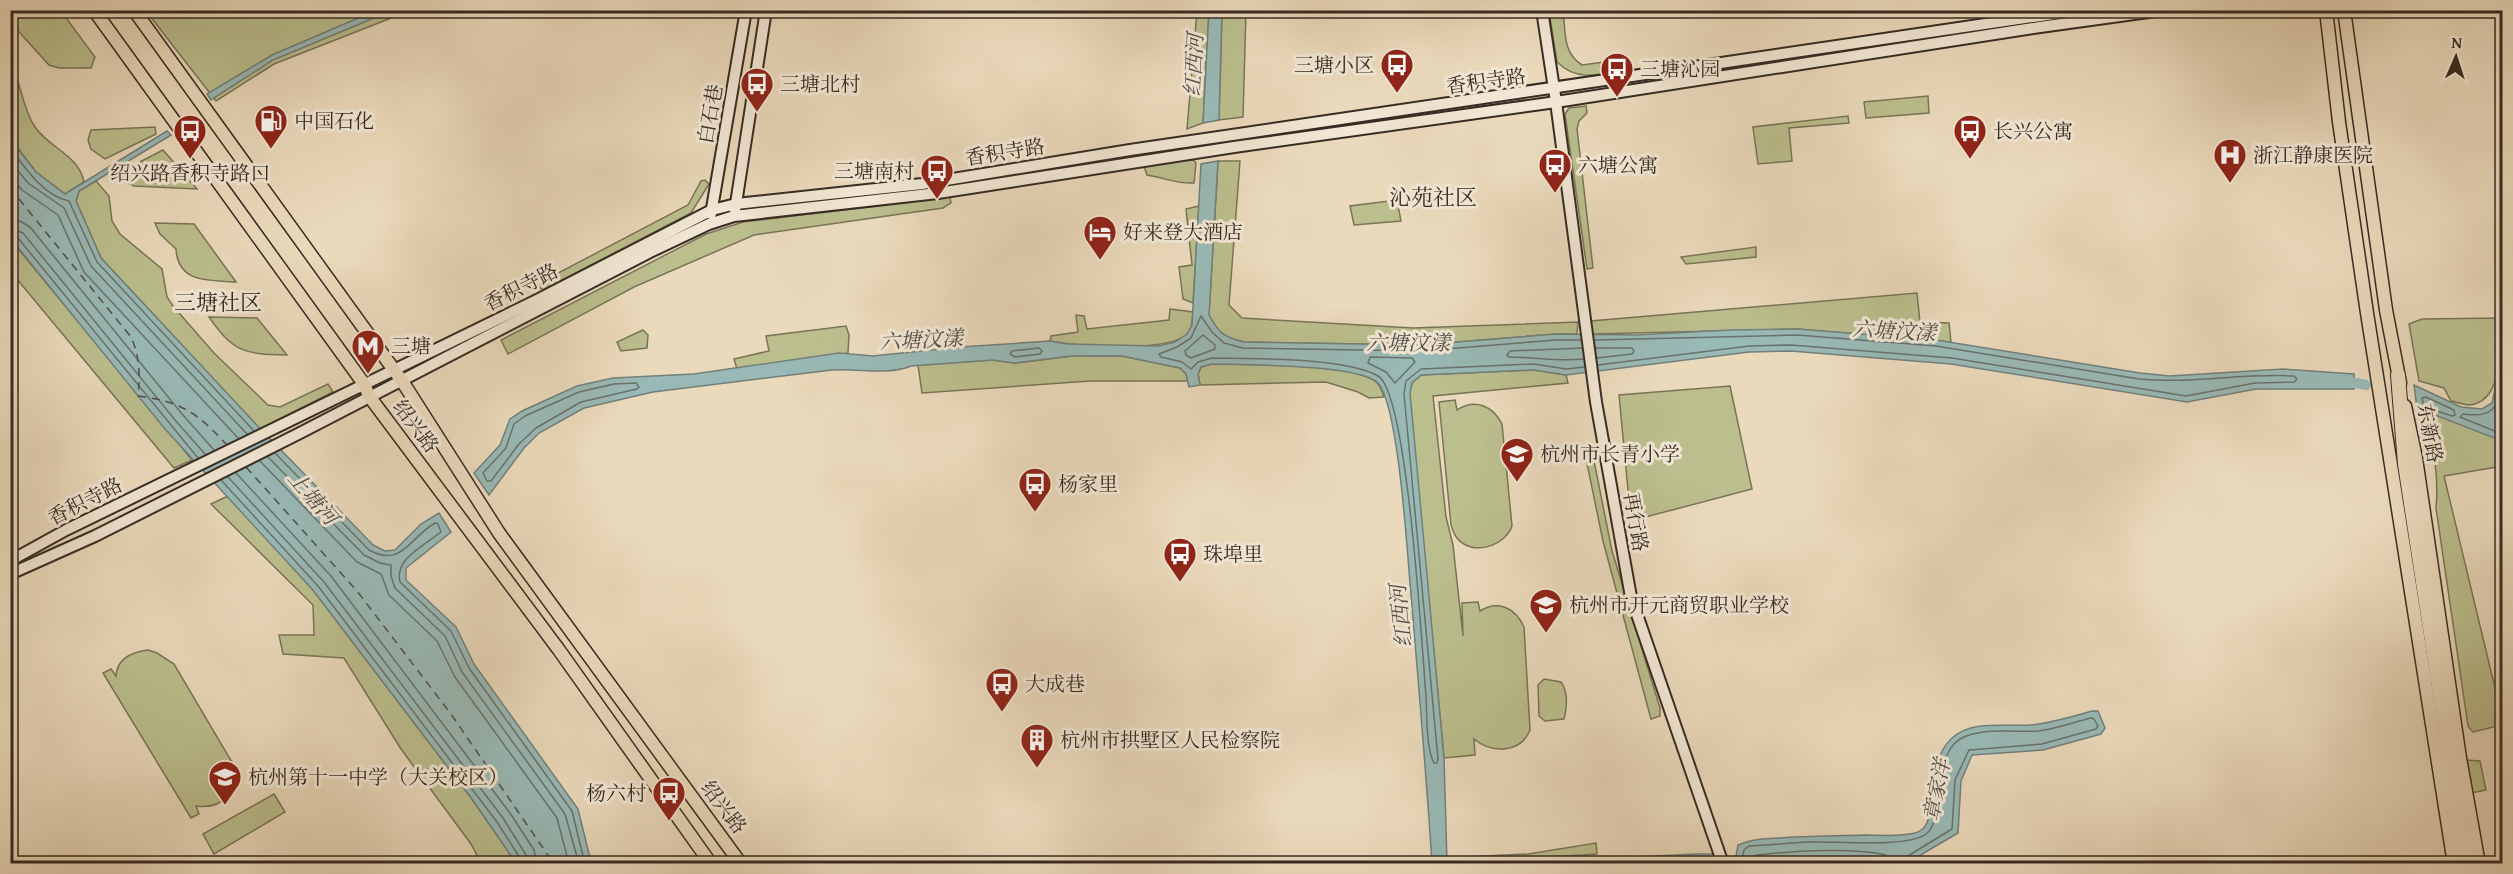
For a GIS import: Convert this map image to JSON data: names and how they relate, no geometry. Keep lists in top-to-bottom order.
{
  "streets": {
    "main road": [
      "香积寺路",
      "白石巷",
      "绍兴路",
      "东新路",
      "再行路"
    ]
  },
  "crossings": [
    ["香积寺路", "白石巷"],
    ["香积寺路", "绍兴路"],
    ["香积寺路", "再行路"]
  ],
  "districts": ["沁苑社区", "三塘社区"],
  "water": [
    "红西河",
    "六塘汶漾",
    "上塘河",
    "章家洋"
  ],
  "places": {
    "bus stop": [
      "三塘小区",
      "三塘沁园",
      "三塘北村",
      "绍兴路香积寺路口",
      "长兴公寓",
      "六塘公寓",
      "三塘南村",
      "杨家里",
      "珠埠里",
      "大成巷",
      "杨六村"
    ],
    "fuel station": ["中国石化"],
    "hospital": ["浙江静康医院"],
    "hotel": ["好来登大酒店"],
    "metro station": ["三塘"],
    "school or university": ["杭州市长青小学", "杭州市开元商贸职业学校", "杭州第十一中学（大关校区）"],
    "building": ["杭州市拱墅区人民检察院"]
  },
  "north": "top"
}
